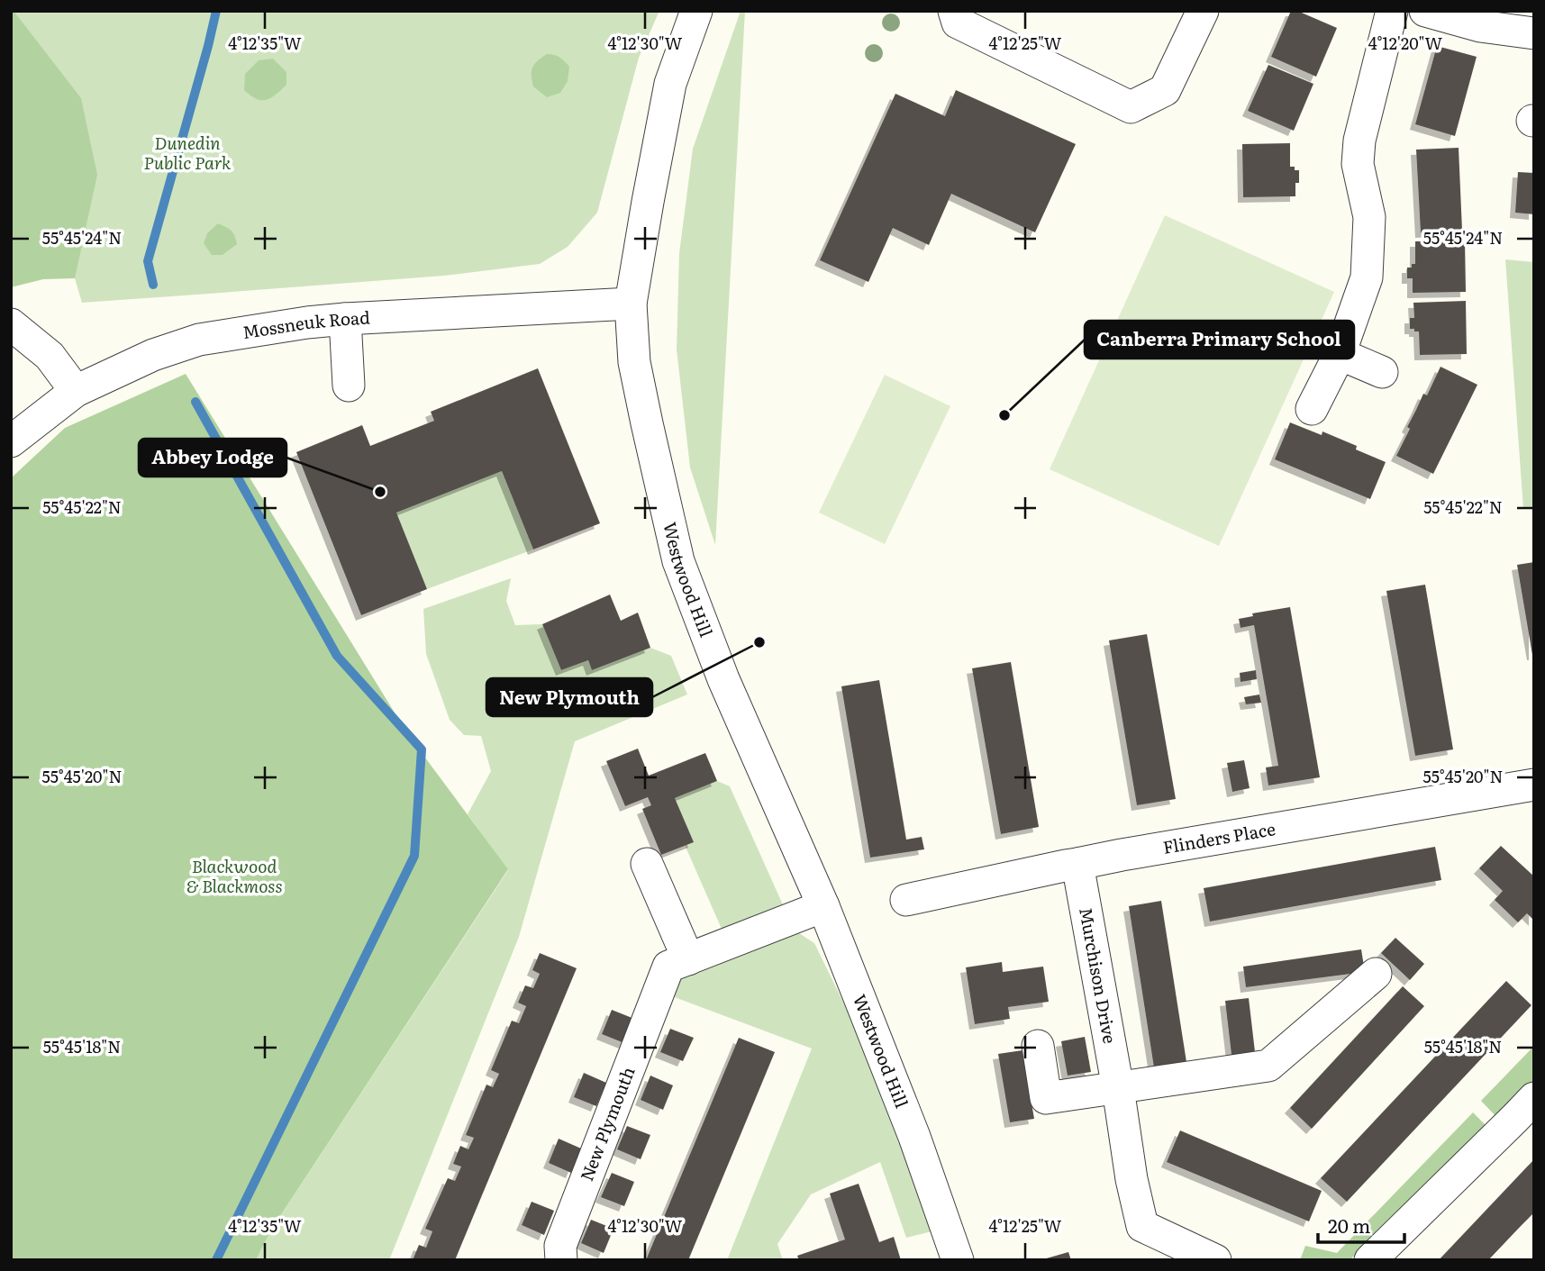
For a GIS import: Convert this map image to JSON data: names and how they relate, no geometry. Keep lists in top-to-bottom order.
{
  "streets": {
    "street": [
      "Mossneuk Road",
      "Westwood Hill",
      "Flinders Place",
      "Murchison Drive",
      "New Plymouth"
    ]
  },
  "crossings": [
    ["Mossneuk Road", "Westwood Hill"],
    ["Westwood Hill", "New Plymouth"],
    ["Flinders Place", "Murchison Drive"]
  ],
  "parks": ["Dunedin Public Park", "Blackwood & Blackmoss"],
  "places": ["Canberra Primary School", "Abbey Lodge", "New Plymouth"],
  "scale_bar": "20 m",
  "coordinates": [
    "4°12'35\"W",
    "4°12'30\"W",
    "4°12'25\"W",
    "4°12'20\"W",
    "55°45'24\"N",
    "55°45'22\"N",
    "55°45'20\"N",
    "55°45'18\"N"
  ]
}
